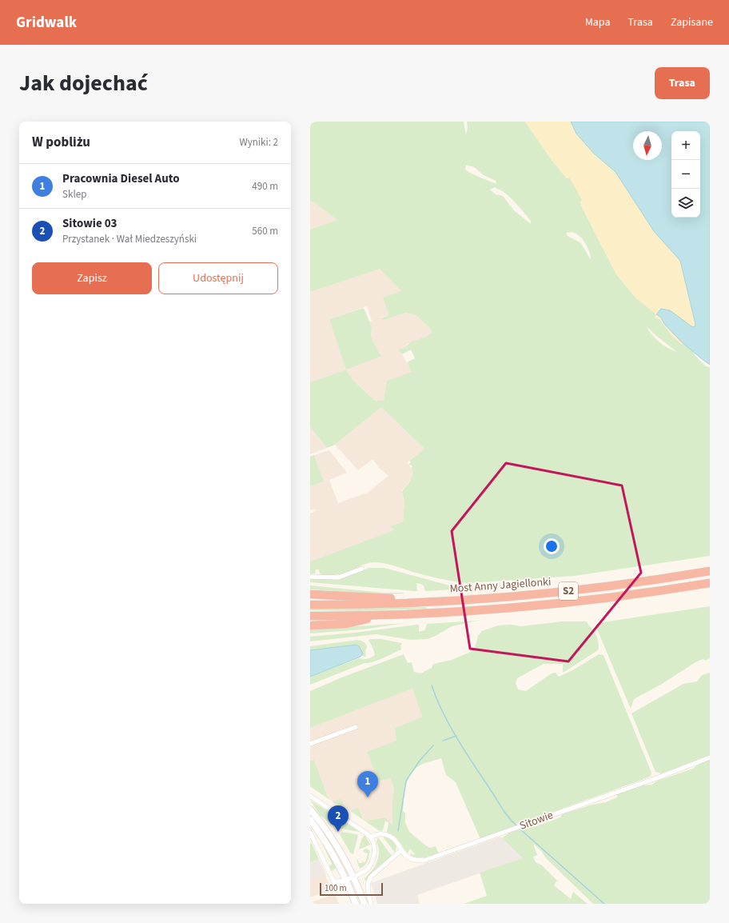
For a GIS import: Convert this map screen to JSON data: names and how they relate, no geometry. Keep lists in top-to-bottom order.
{
  "streets": {
    "highway": ["Most Anny Jagiellonki", "S2"],
    "street": ["Sitowie"]
  },
  "crossings": [
    ["Most Anny Jagiellonki", "S2"]
  ],
  "scale_bar": "100 m",
  "north": "bottom",
  "page": {
    "header": "Gridwalk",
    "nav": ["Mapa", "Trasa", "Zapisane"],
    "title": "Jak dojechać",
    "buttons": [
      "Trasa",
      ["Zapisz", "Udostępnij"]
    ],
    "heading": ["W pobliżu", "Wyniki: 2"],
    "map_buttons": ["+", "−"],
    "list": [
      {
        "mark": "1",
        "name": "Pracownia Diesel Auto",
        "note": "Sklep",
        "value": "490 m"
      },
      {
        "mark": "2",
        "name": "Sitowie 03",
        "note": "Przystanek · Wał Miedzeszyński",
        "value": "560 m"
      }
    ],
    "pins": ["1", "2"],
    "scale": "100 m"
  }
}
